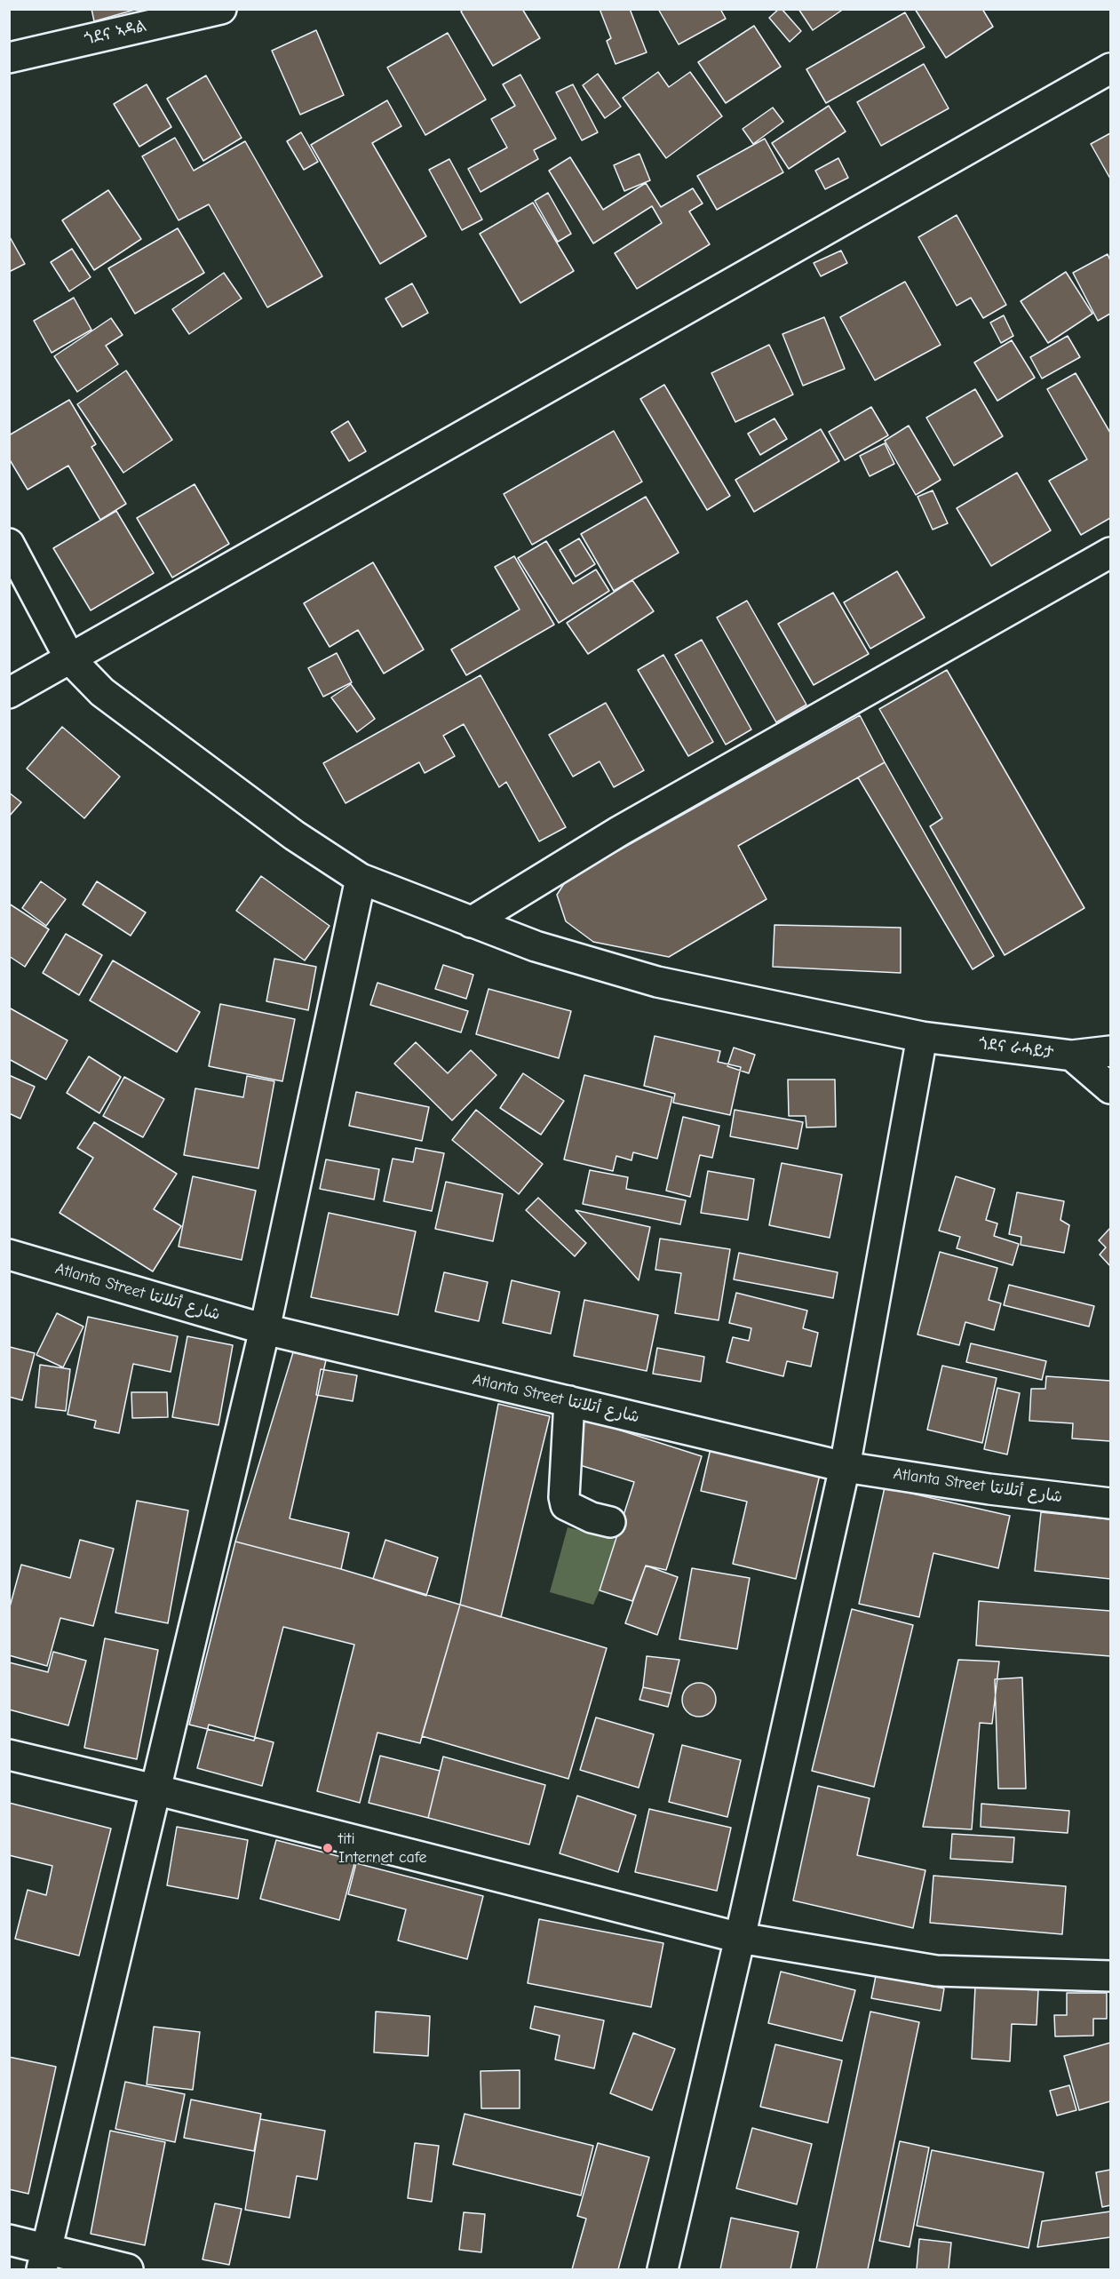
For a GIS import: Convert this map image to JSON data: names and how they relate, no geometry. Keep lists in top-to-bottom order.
{
  "streets": {
    "street": ["ጎደና ኣዳል", "ጎደና ራሓይታ", "Atlanta Street شارع أتلانتا"]
  },
  "places": ["titi Internet cafe"]
}
